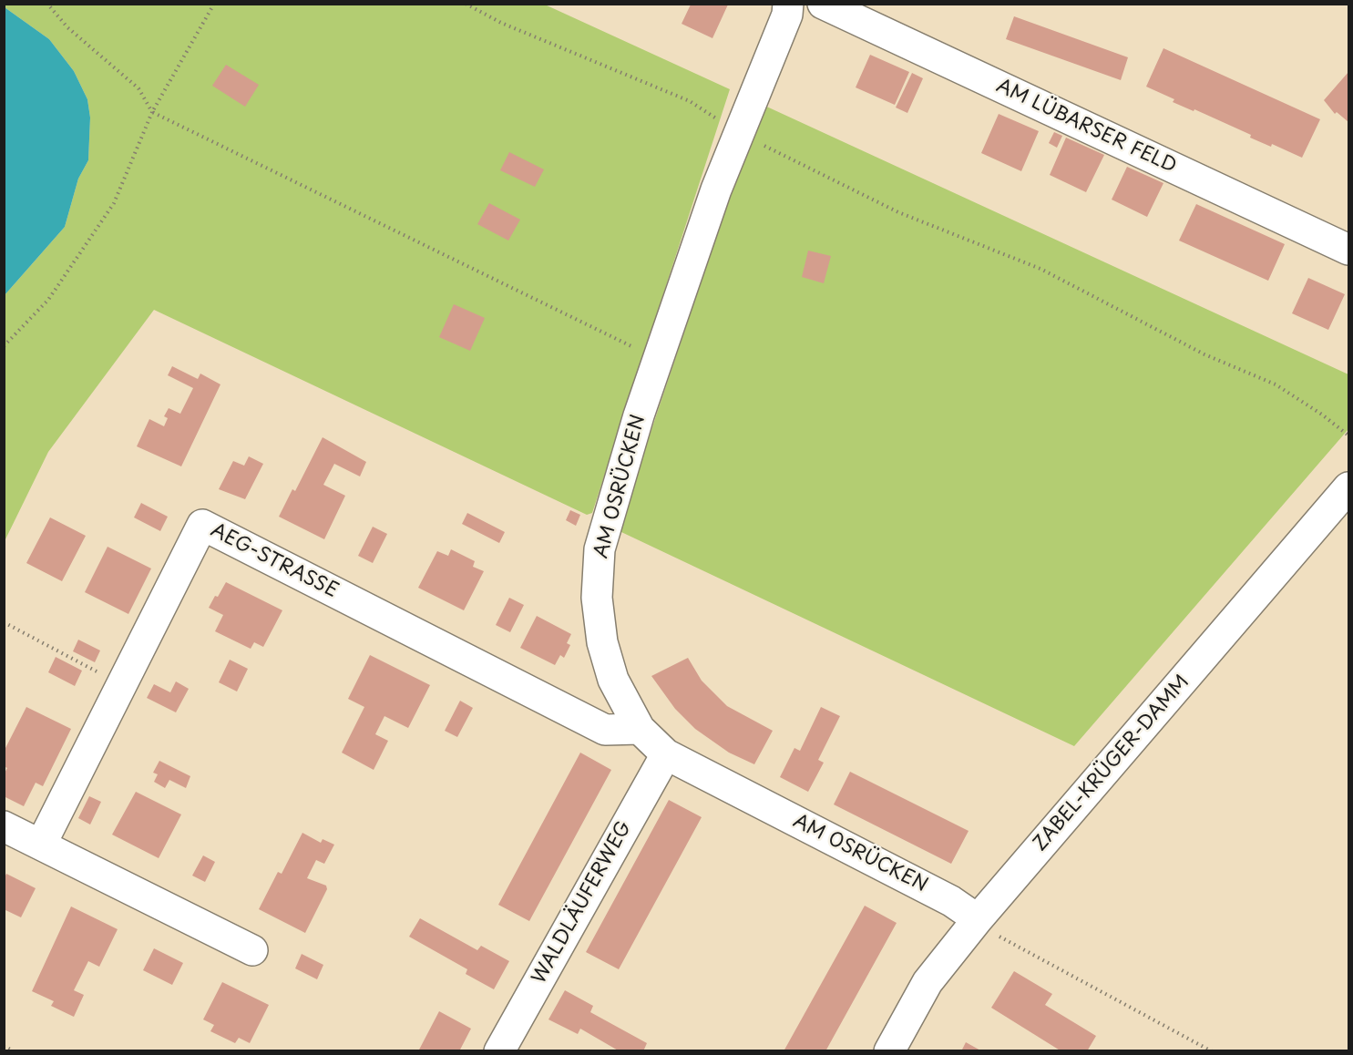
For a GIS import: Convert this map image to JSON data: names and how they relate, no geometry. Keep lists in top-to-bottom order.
{
  "streets": {
    "street": [
      "AM LÜBARSER FELD",
      "AM OSRÜCKEN",
      "AEG-STRASSE",
      "ZABEL-KRÜGER-DAMM",
      "WALDLÄUFERWEG"
    ]
  },
  "crossings": [
    ["AM OSRÜCKEN", "AEG-STRASSE"],
    ["AM OSRÜCKEN", "ZABEL-KRÜGER-DAMM"],
    ["AM OSRÜCKEN", "WALDLÄUFERWEG"]
  ]
}
